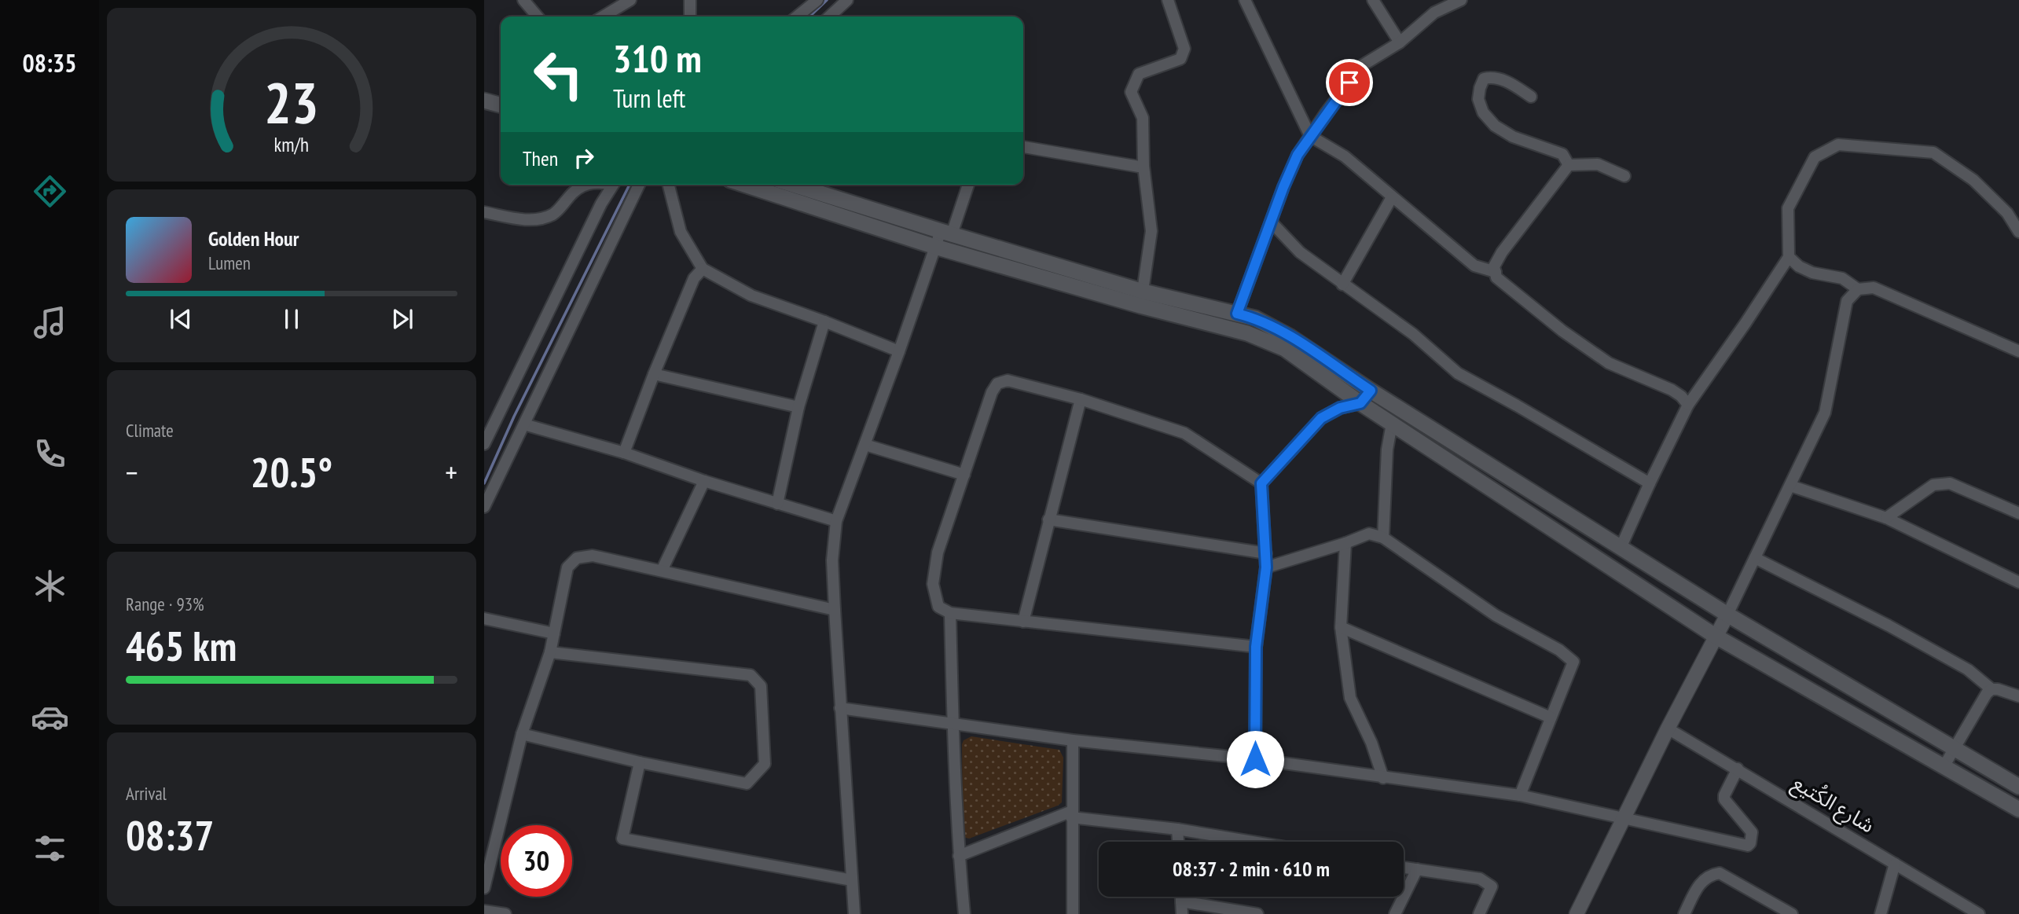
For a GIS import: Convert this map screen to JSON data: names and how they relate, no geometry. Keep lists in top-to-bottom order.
{
  "streets": {
    "street": ["شارع الكُتيع"]
  },
  "page": {
    "tabs": "08:35",
    "turn": ["310 m", "Turn left"],
    "then": "Then",
    "song": ["Golden Hour", "Lumen"],
    "tile": [
      "Climate",
      ["Range · 93%", "465 km"],
      ["Arrival", "08:37"]
    ],
    "heat": ["−", "20.5°", "+"],
    "limit": "30",
    "trip": "08:37 · 2 min · 610 m",
    "gauge": ["23", "km/h"]
  }
}
